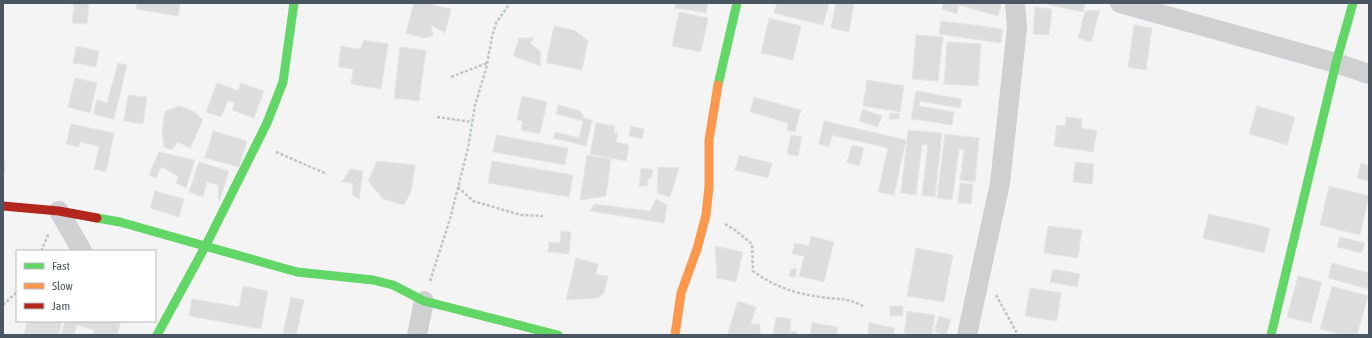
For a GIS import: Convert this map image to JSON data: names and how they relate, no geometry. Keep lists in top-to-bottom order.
{
  "legend": ["Fast", "Slow", "Jam"]
}
